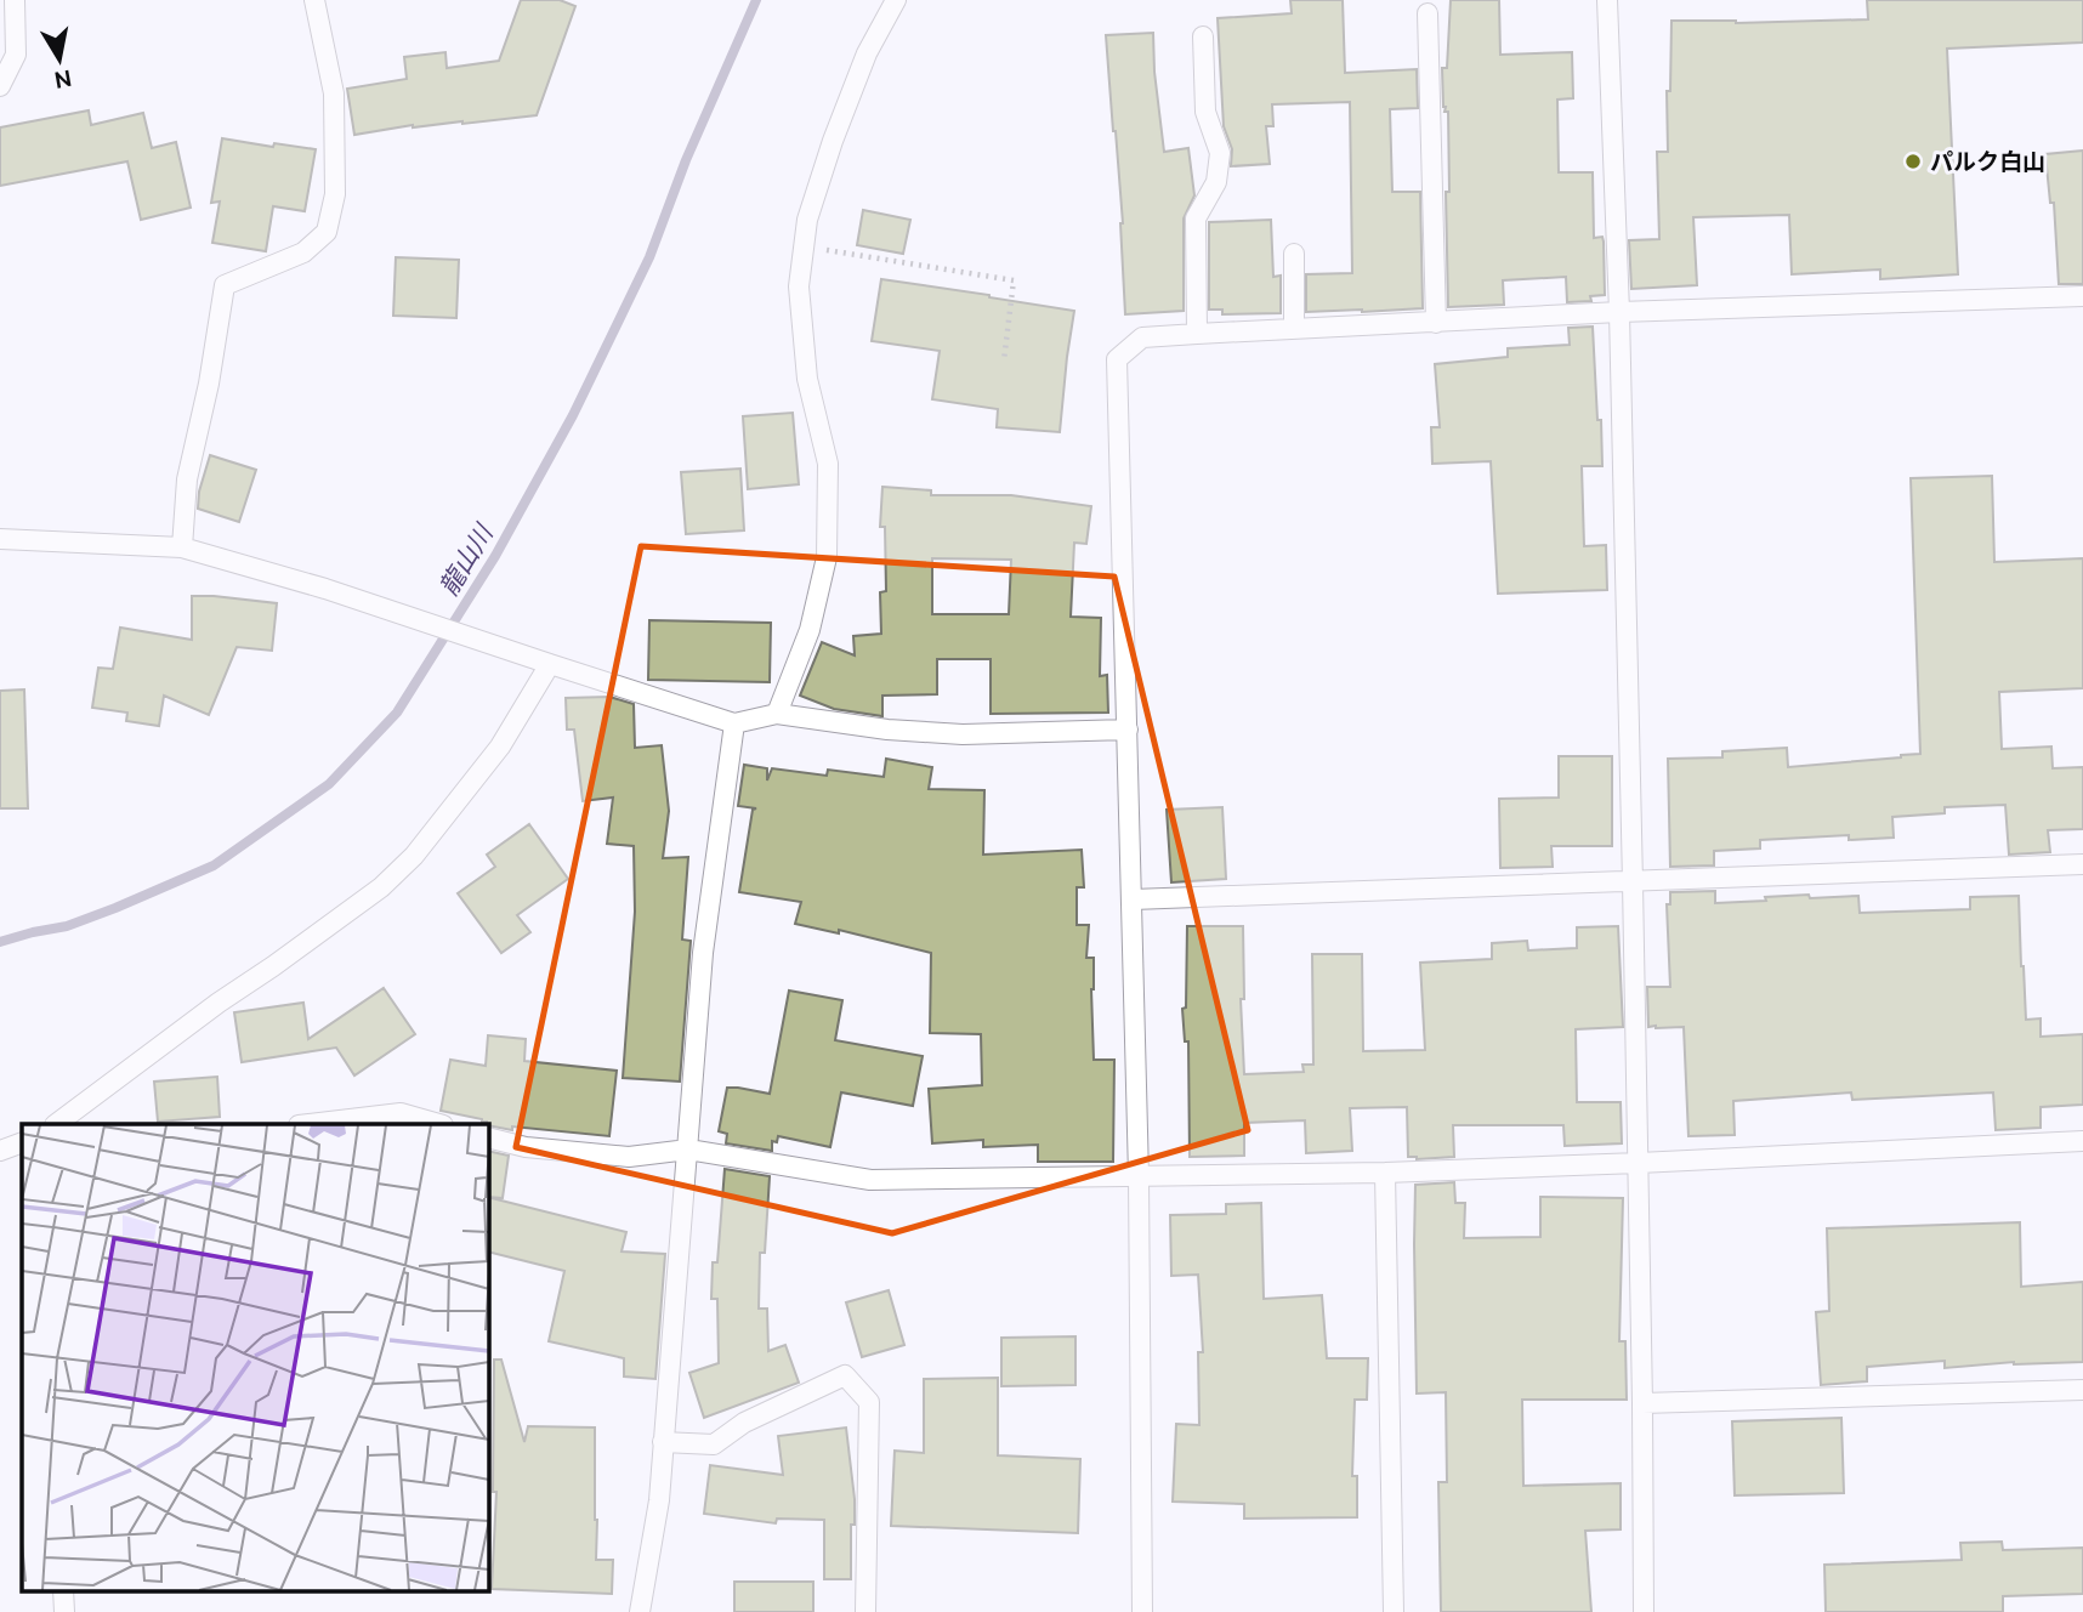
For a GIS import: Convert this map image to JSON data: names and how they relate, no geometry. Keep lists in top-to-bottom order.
{
  "water": ["龍山川"],
  "places": ["パルク白山"],
  "north": "bottom"
}
